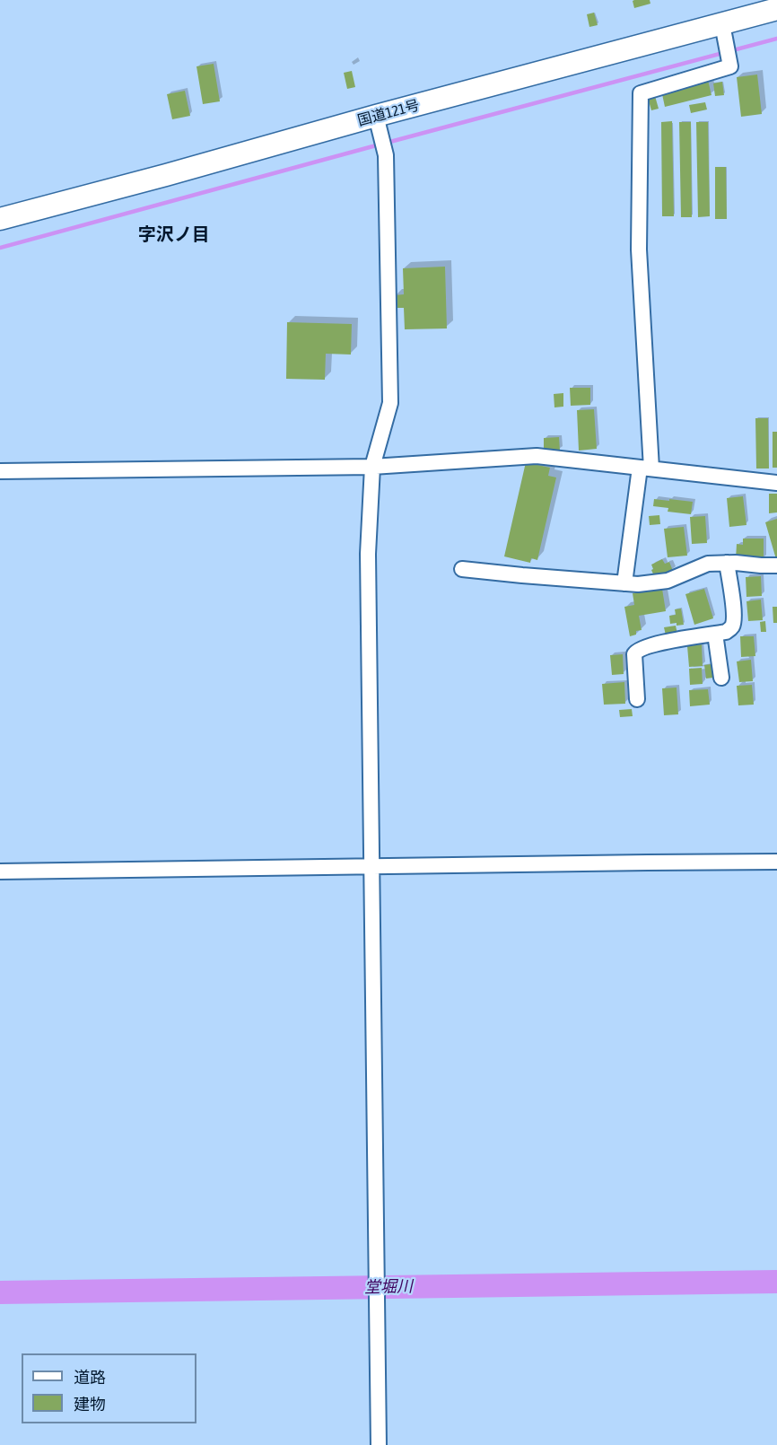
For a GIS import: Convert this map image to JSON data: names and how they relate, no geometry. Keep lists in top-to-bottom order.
{
  "streets": {
    "highway": ["国道121号"]
  },
  "districts": ["字沢ノ目"],
  "water": ["堂堀川"],
  "legend": ["道路", "建物"]
}
